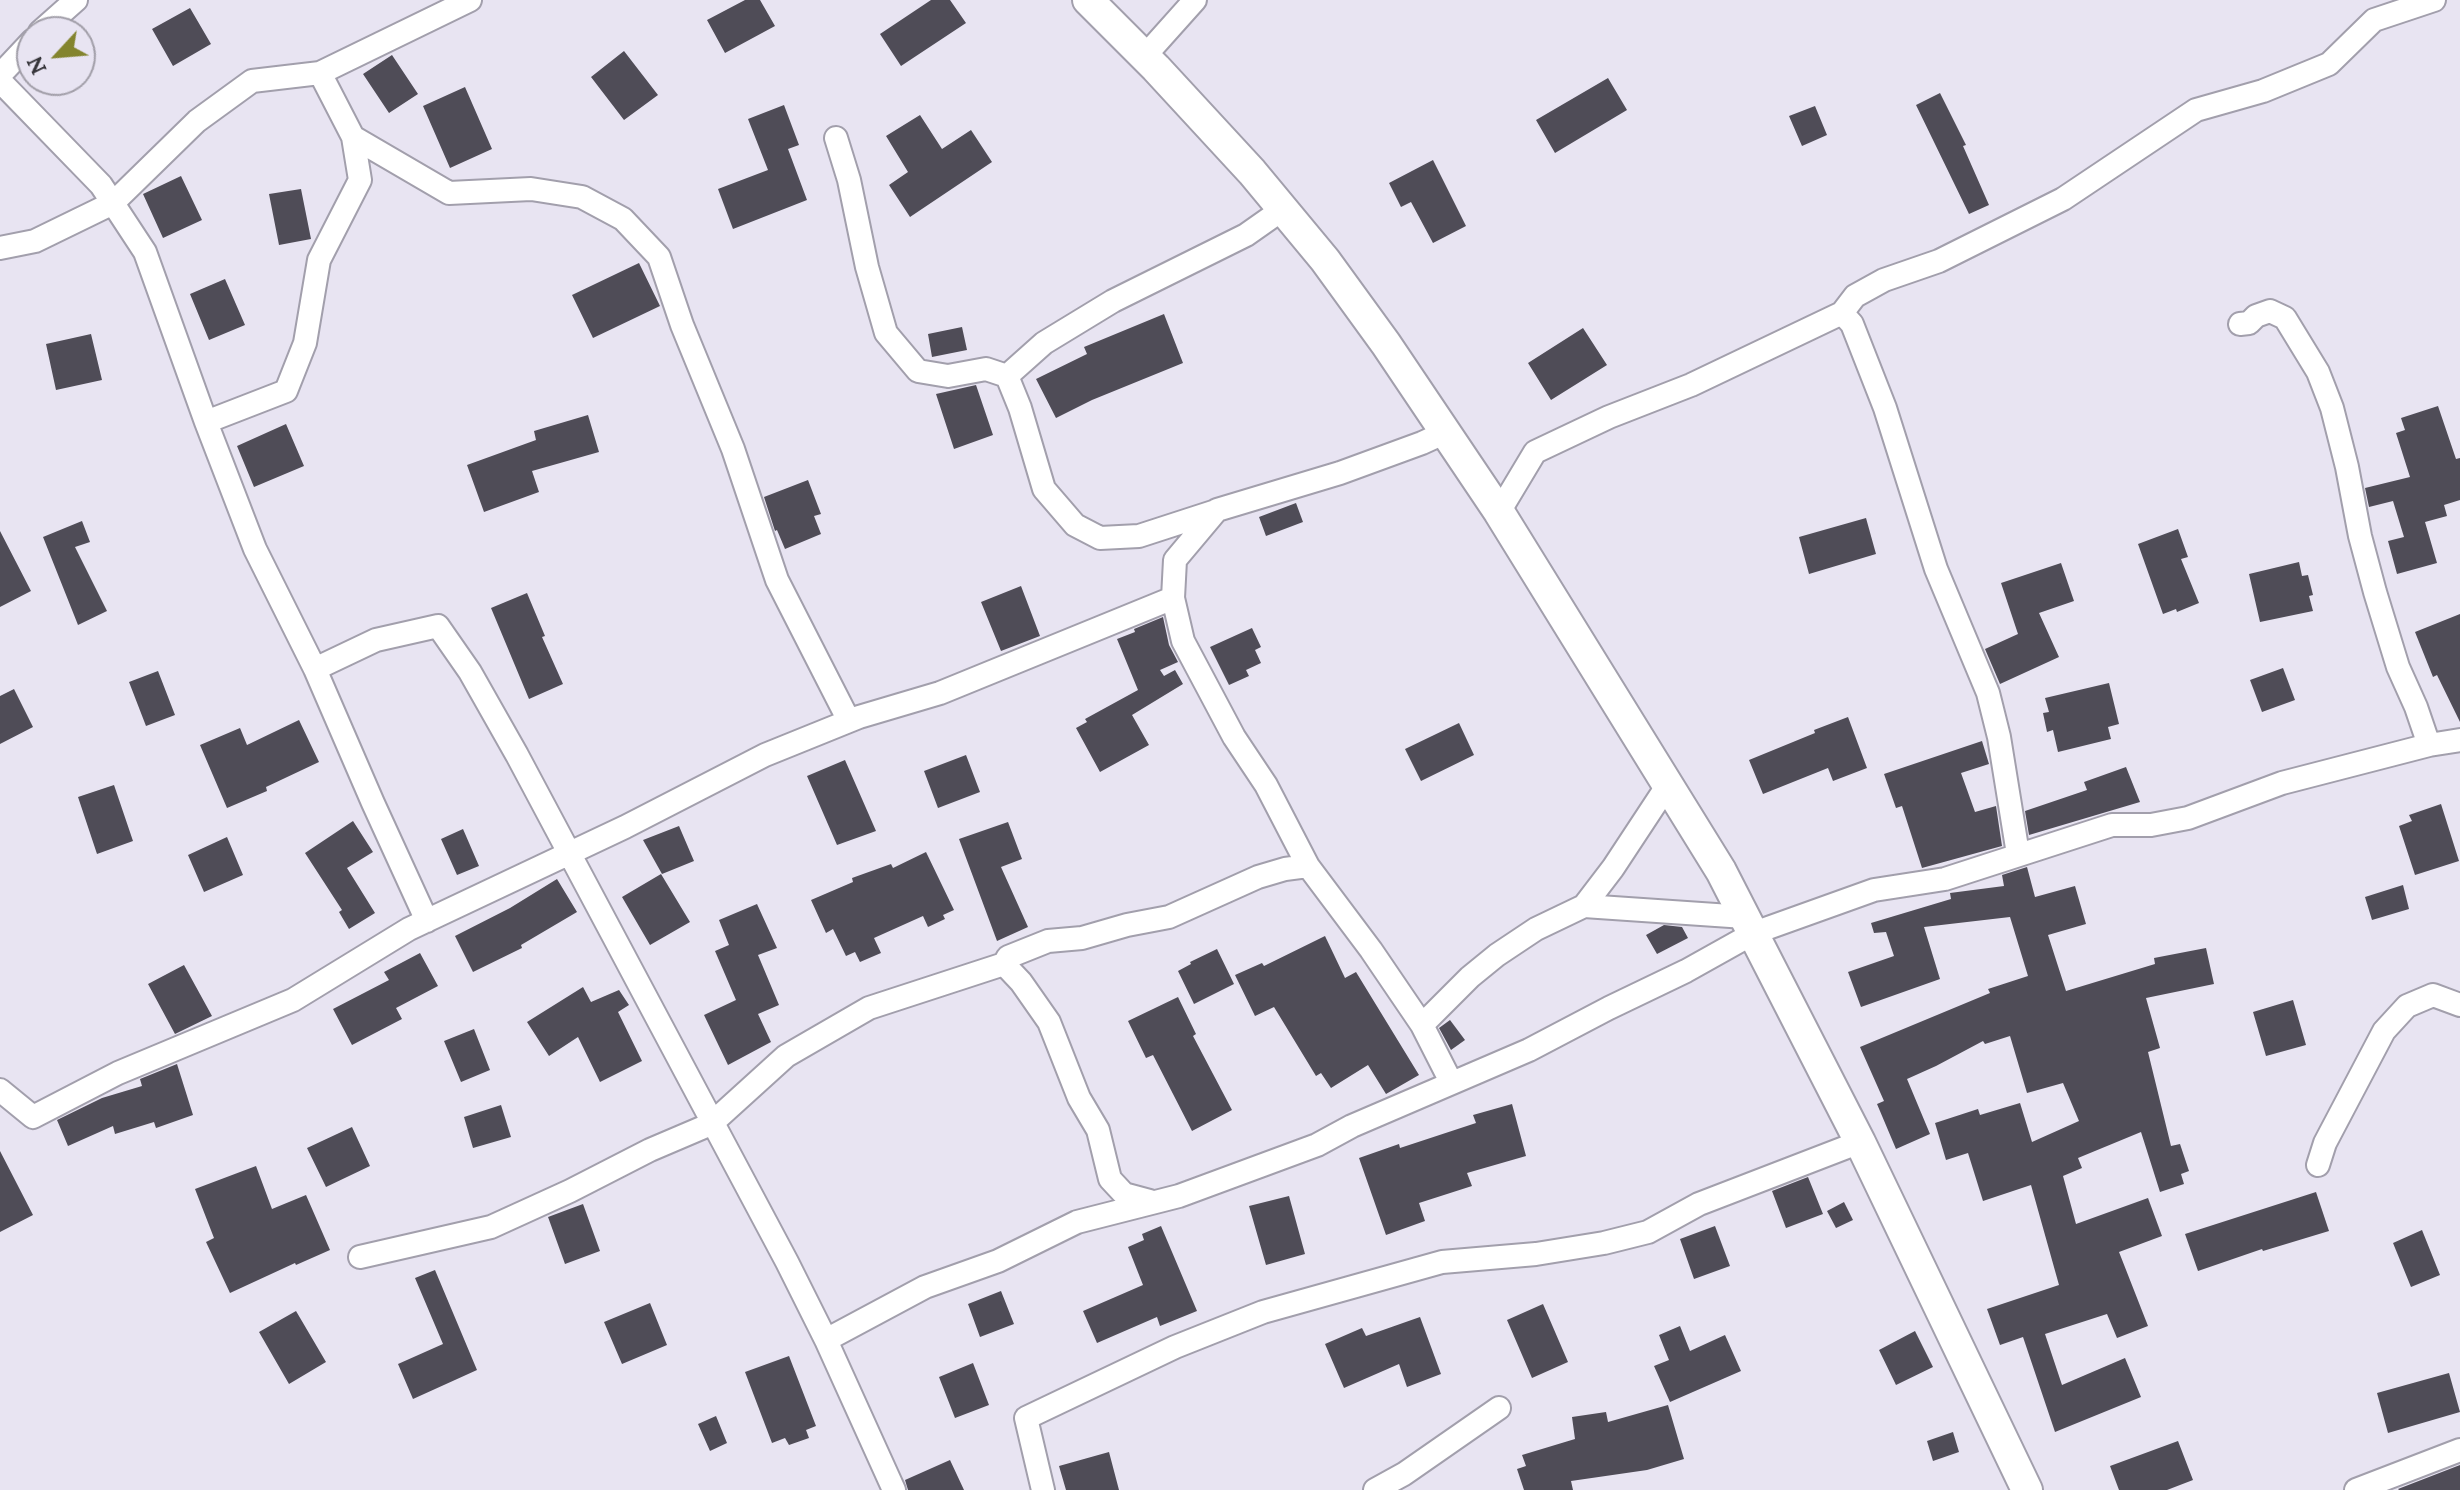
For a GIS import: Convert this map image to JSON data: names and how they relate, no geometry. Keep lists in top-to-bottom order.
{
  "north": "bottom left"
}
